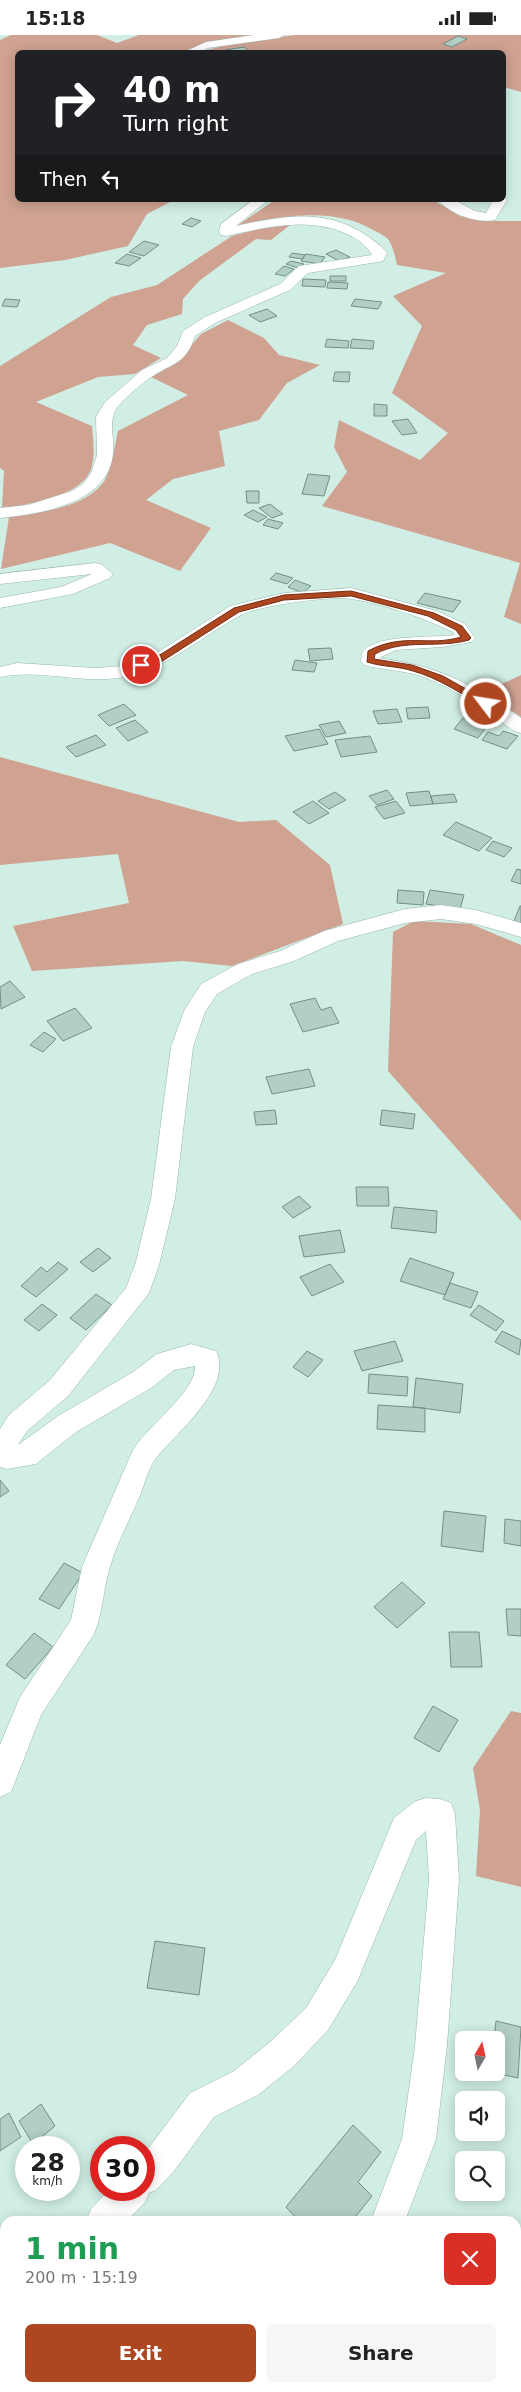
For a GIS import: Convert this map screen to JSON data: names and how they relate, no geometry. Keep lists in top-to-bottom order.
{
  "north": "top",
  "page": {
    "status": "15:18",
    "turn": ["40 m", "Turn right"],
    "then": "Then",
    "speed": "28 km/h",
    "limit": "30",
    "heading": ["1 min", "200 m · 15:19"],
    "buttons": ["Exit", "Share"]
  }
}
